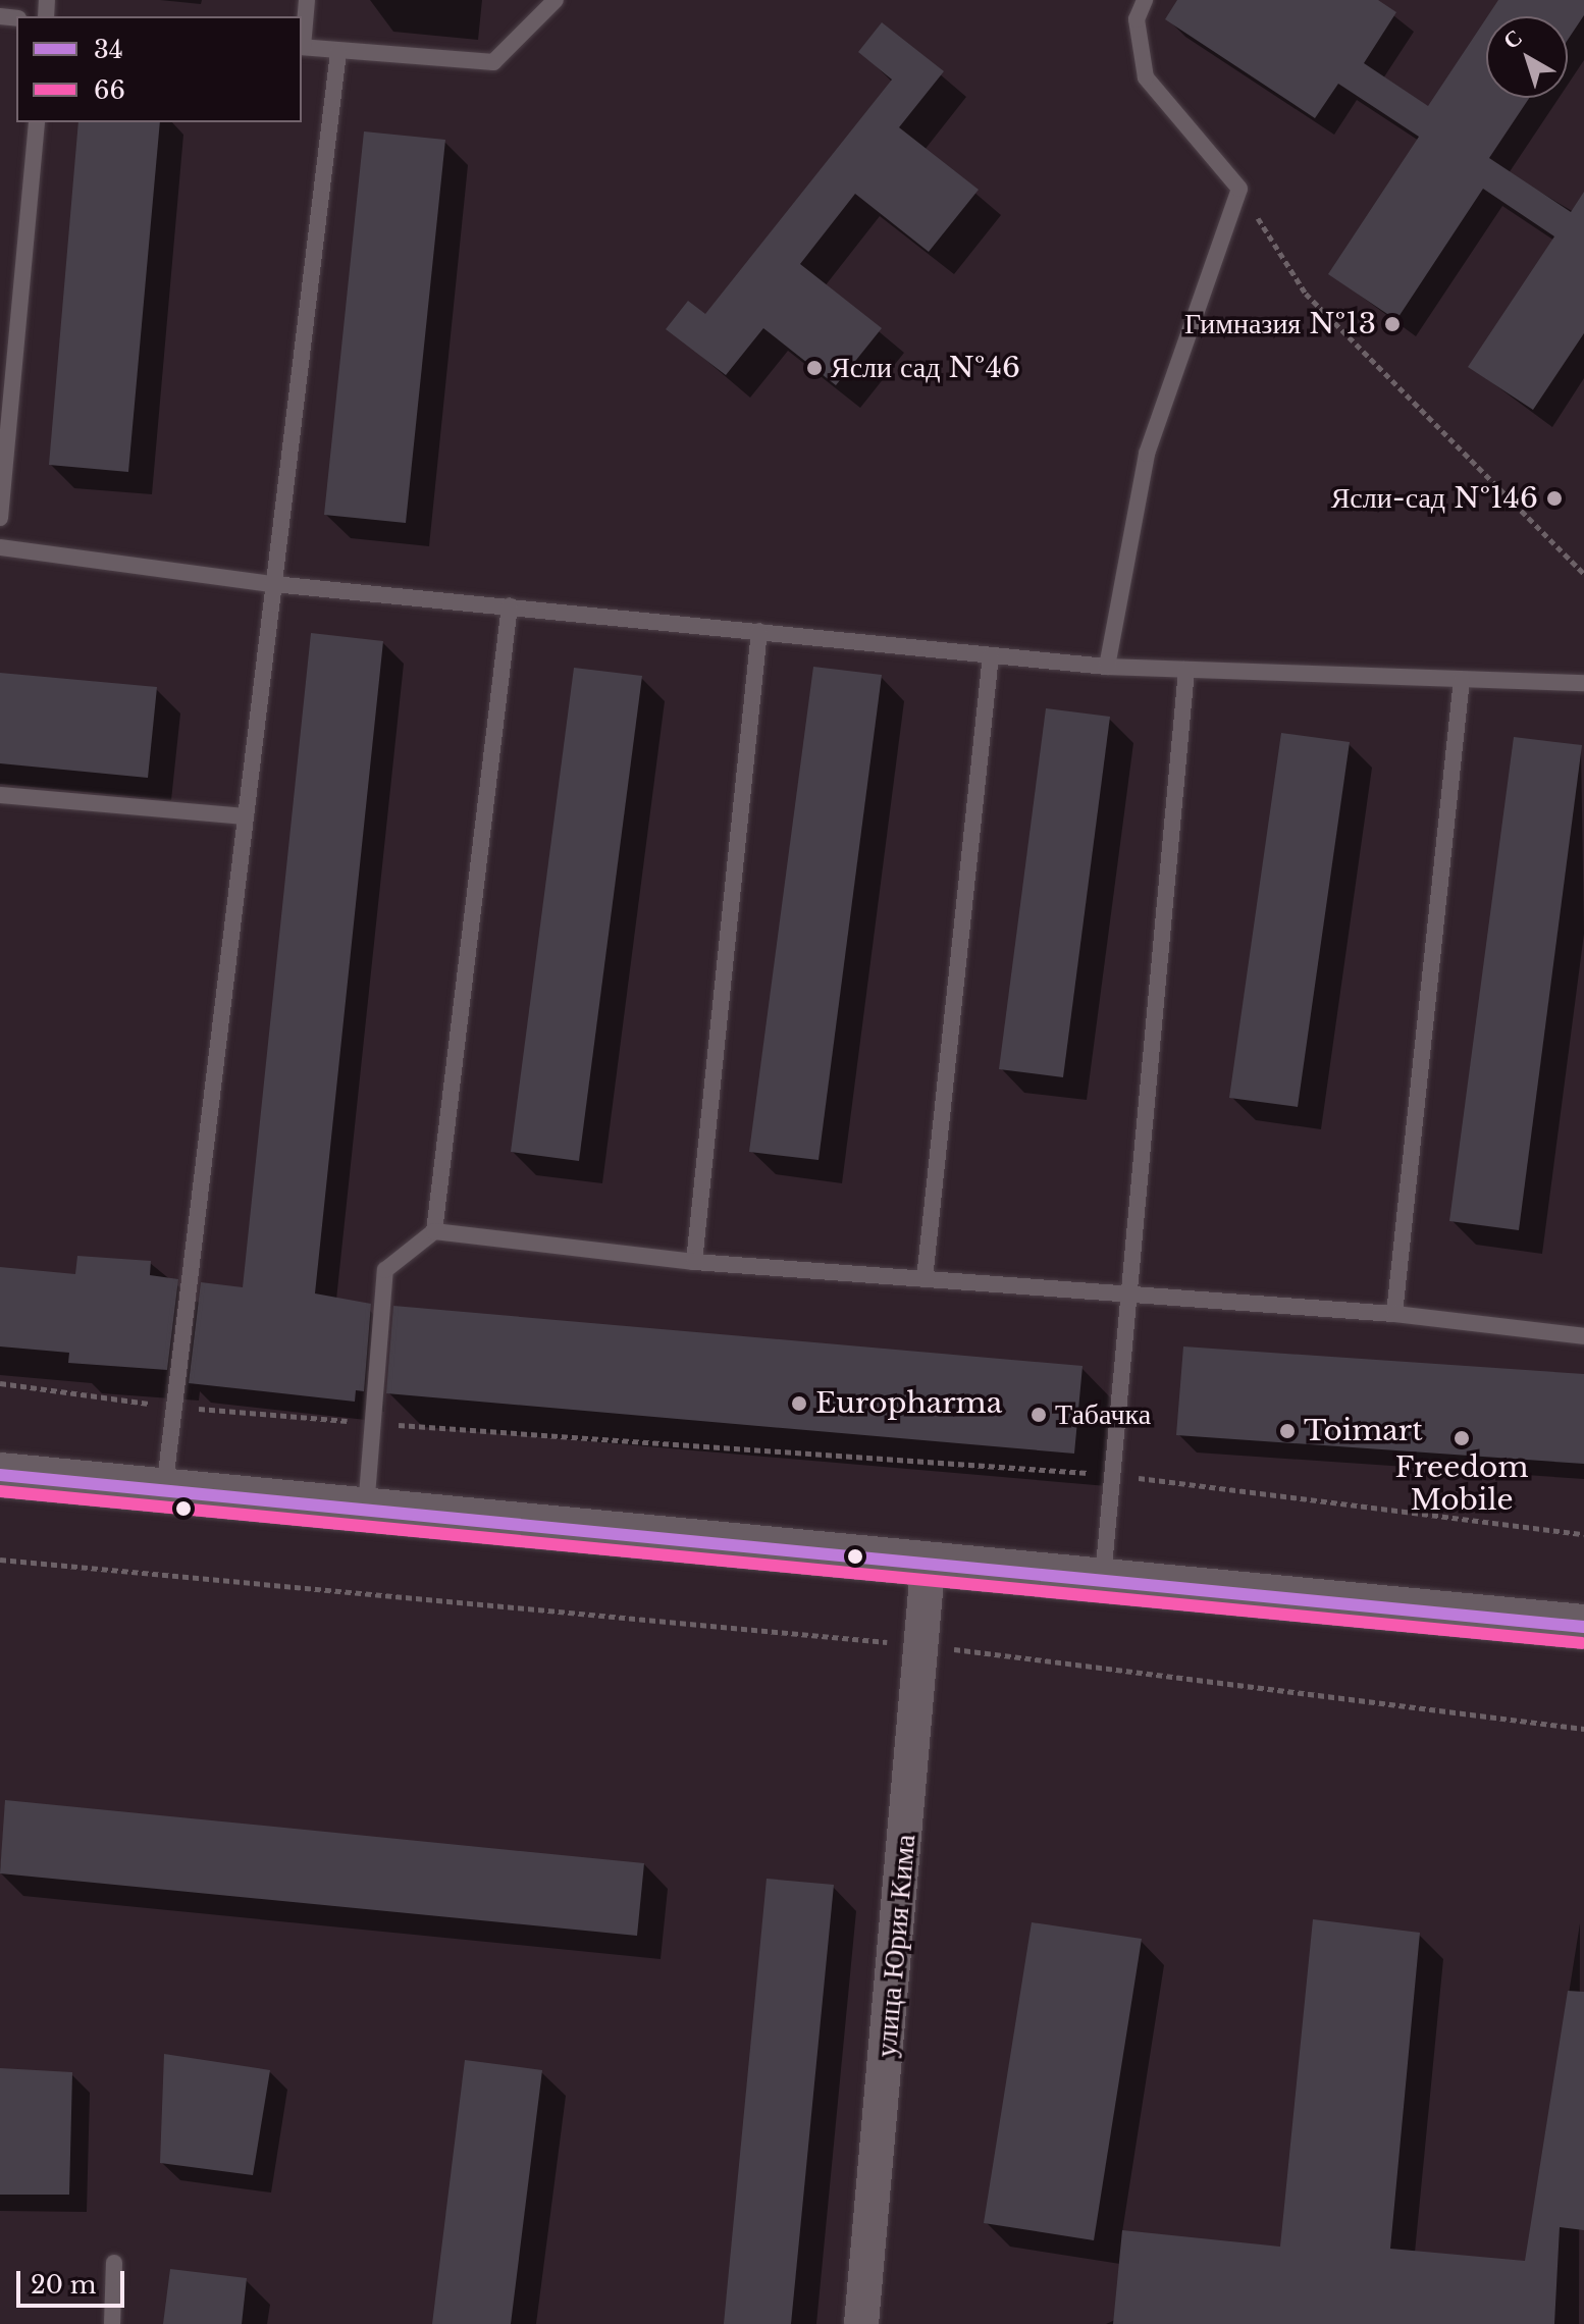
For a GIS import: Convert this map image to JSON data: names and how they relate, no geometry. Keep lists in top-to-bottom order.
{
  "streets": {
    "street": ["улица Юрия Кима"]
  },
  "places": [
    "Гимназия №13",
    "Ясли сад №46",
    "Ясли-сад №146",
    "Europharma",
    "Табачка",
    "Toimart",
    "Freedom Mobile"
  ],
  "lines": ["transit line 34", "transit line 66"],
  "legend": ["34", "66"],
  "scale_bar": "20 m",
  "north": "top left"
}
